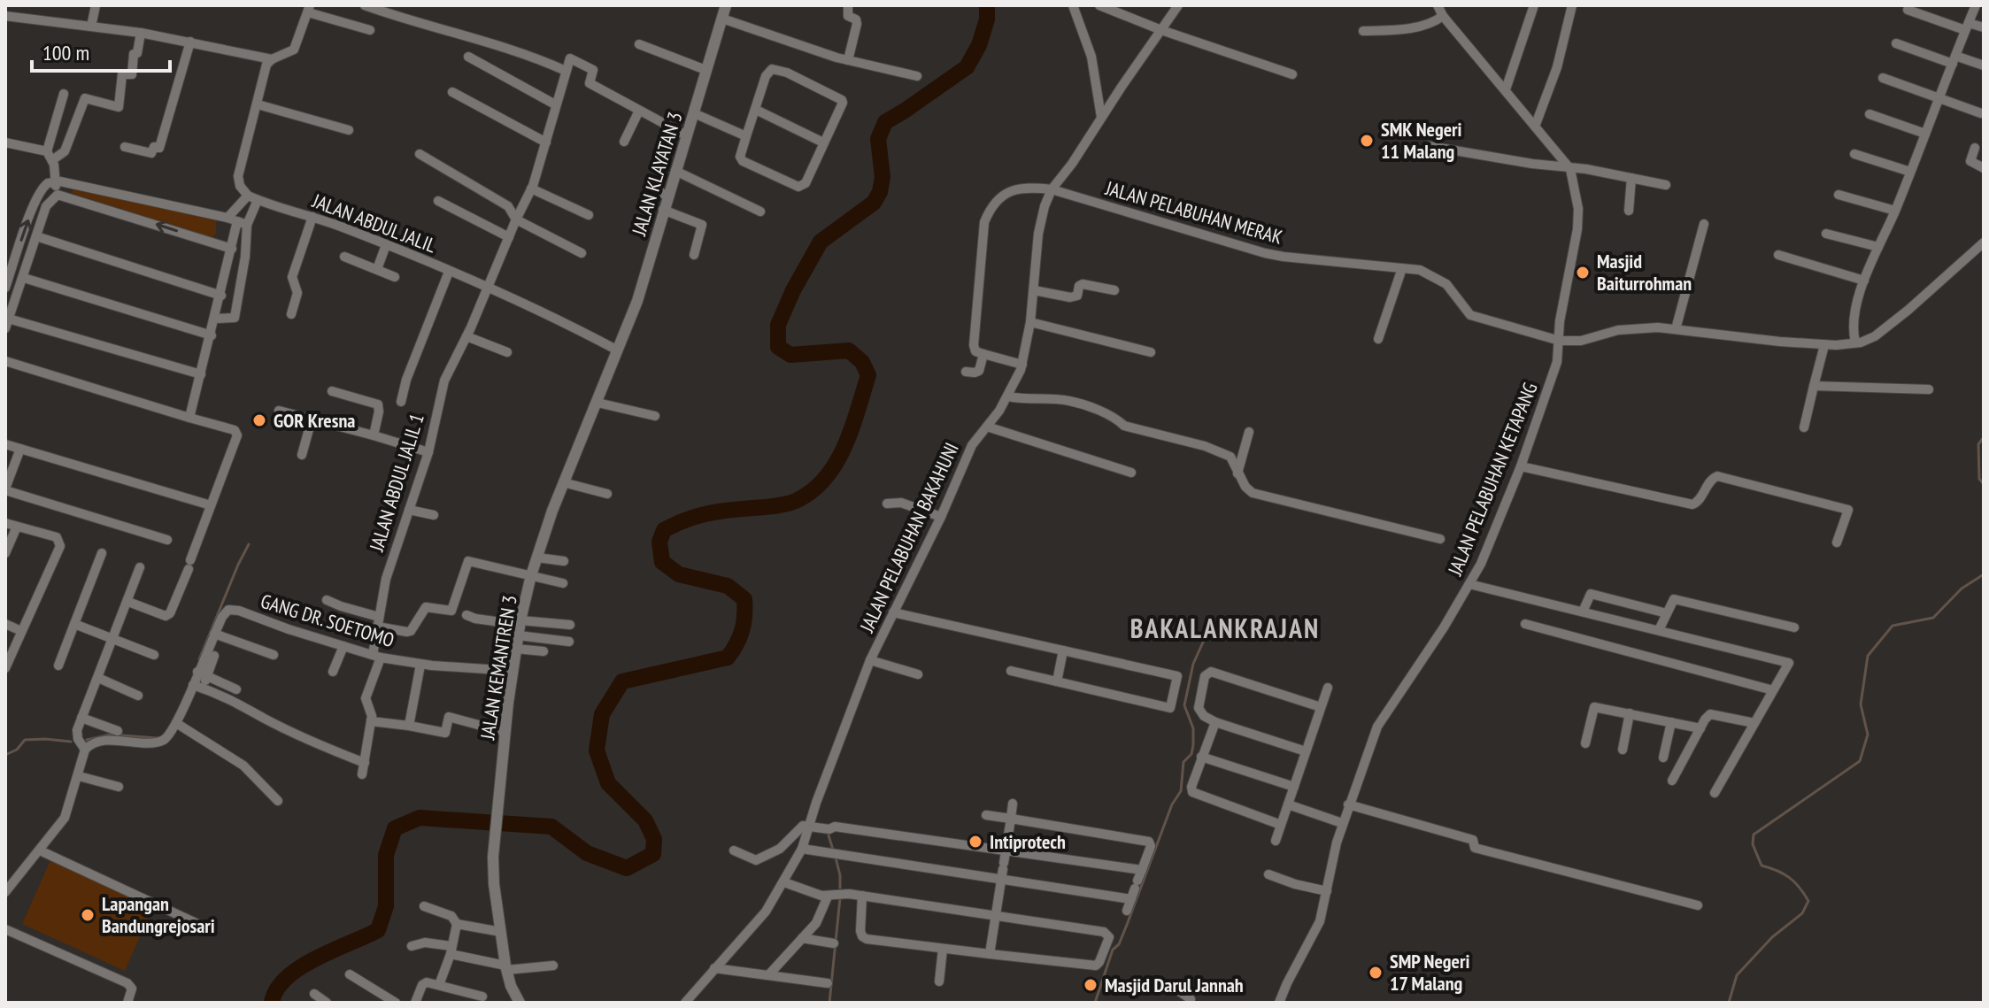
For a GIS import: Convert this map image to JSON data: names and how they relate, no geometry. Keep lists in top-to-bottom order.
{
  "streets": {
    "street": [
      "JALAN KLAYATAN 3",
      "JALAN PELABUHAN MERAK",
      "JALAN ABDUL JALIL",
      "JALAN PELABUHAN KETAPANG",
      "JALAN ABDUL JALIL 1",
      "JALAN PELABUHAN BAKAHUNI",
      "GANG DR. SOETOMO",
      "JALAN KEMANTREN 3"
    ]
  },
  "crossings": [
    ["JALAN KLAYATAN 3", "JALAN ABDUL JALIL"],
    ["JALAN KLAYATAN 3", "JALAN KEMANTREN 3"],
    ["JALAN PELABUHAN MERAK", "JALAN PELABUHAN KETAPANG"],
    ["JALAN PELABUHAN MERAK", "JALAN PELABUHAN BAKAHUNI"],
    ["JALAN ABDUL JALIL", "JALAN ABDUL JALIL 1"],
    ["JALAN ABDUL JALIL", "JALAN KEMANTREN 3"],
    ["JALAN ABDUL JALIL 1", "GANG DR. SOETOMO"],
    ["GANG DR. SOETOMO", "JALAN KEMANTREN 3"]
  ],
  "districts": ["BAKALANKRAJAN"],
  "places": [
    "SMK Negeri 11 Malang",
    "Masjid Baiturrohman",
    "GOR Kresna",
    "Intiprotech",
    "Lapangan Bandungrejosari",
    "SMP Negeri 17 Malang",
    "Masjid Darul Jannah"
  ],
  "scale_bar": "100 m"
}
